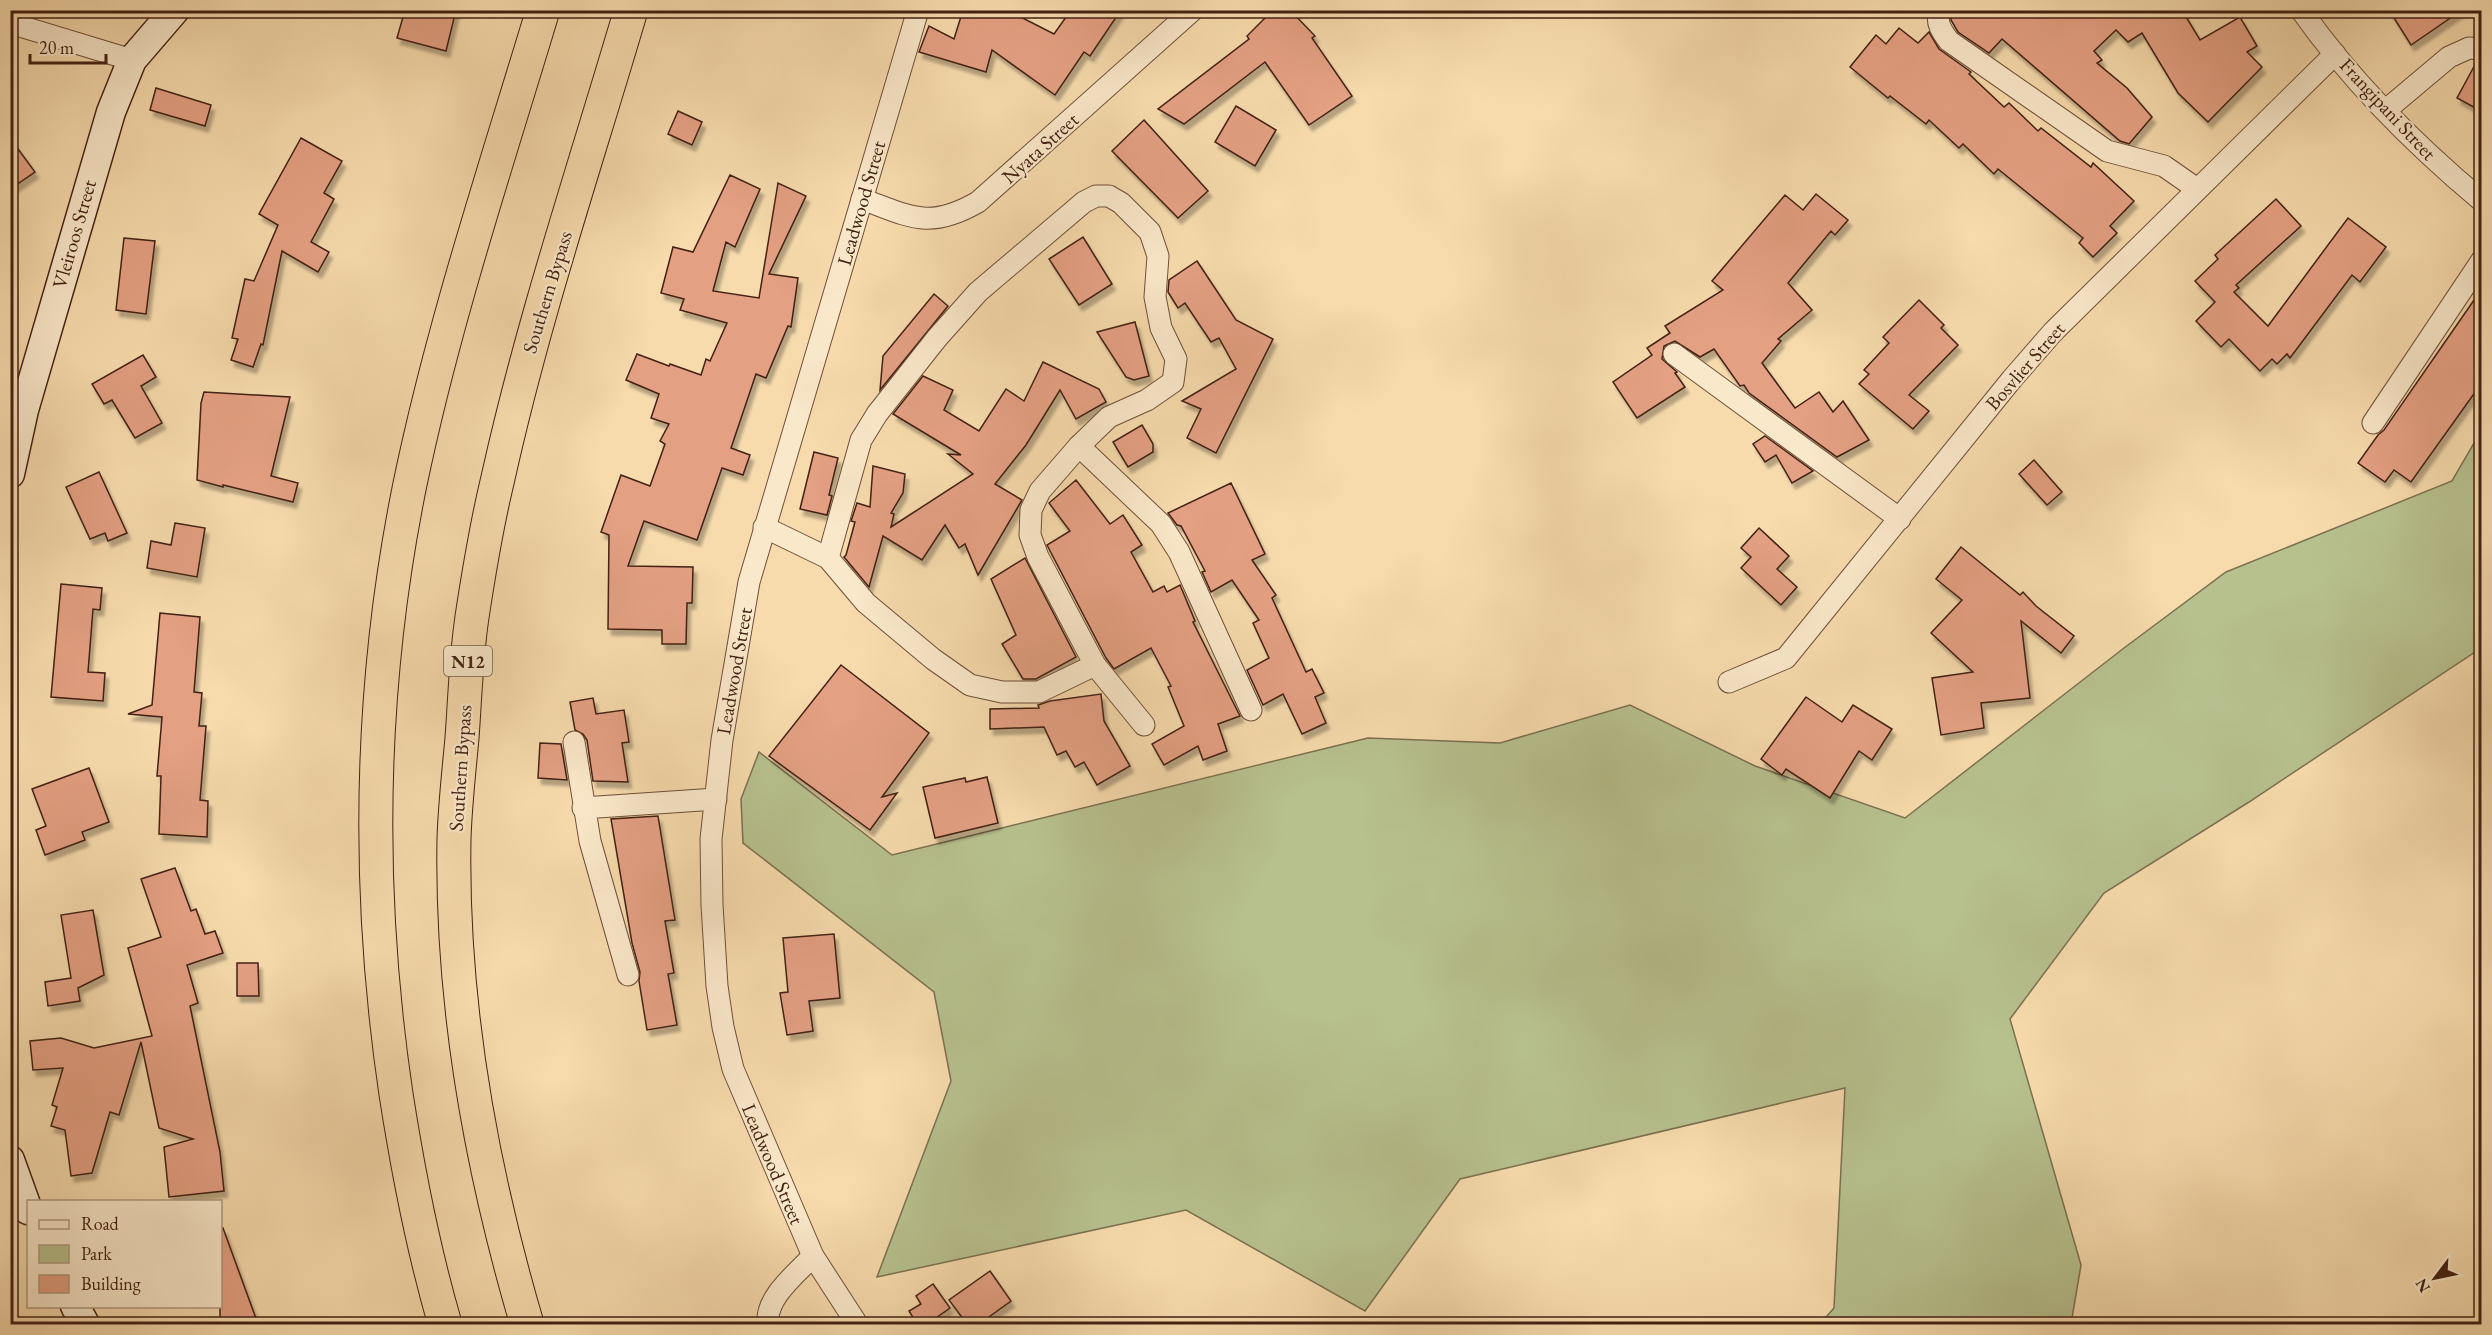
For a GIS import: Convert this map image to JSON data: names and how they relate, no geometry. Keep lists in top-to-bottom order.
{
  "streets": {
    "highway": ["Southern Bypass", "N12"],
    "street": [
      "Frangipani Street",
      "Nyata Street",
      "Leadwood Street",
      "Vleiroos Street",
      "Bosvlier Street"
    ]
  },
  "crossings": [
    ["Frangipani Street", "Bosvlier Street"],
    ["Nyata Street", "Leadwood Street"]
  ],
  "legend": ["Road", "Park", "Building"],
  "scale_bar": "20 m",
  "north": "bottom left"
}
